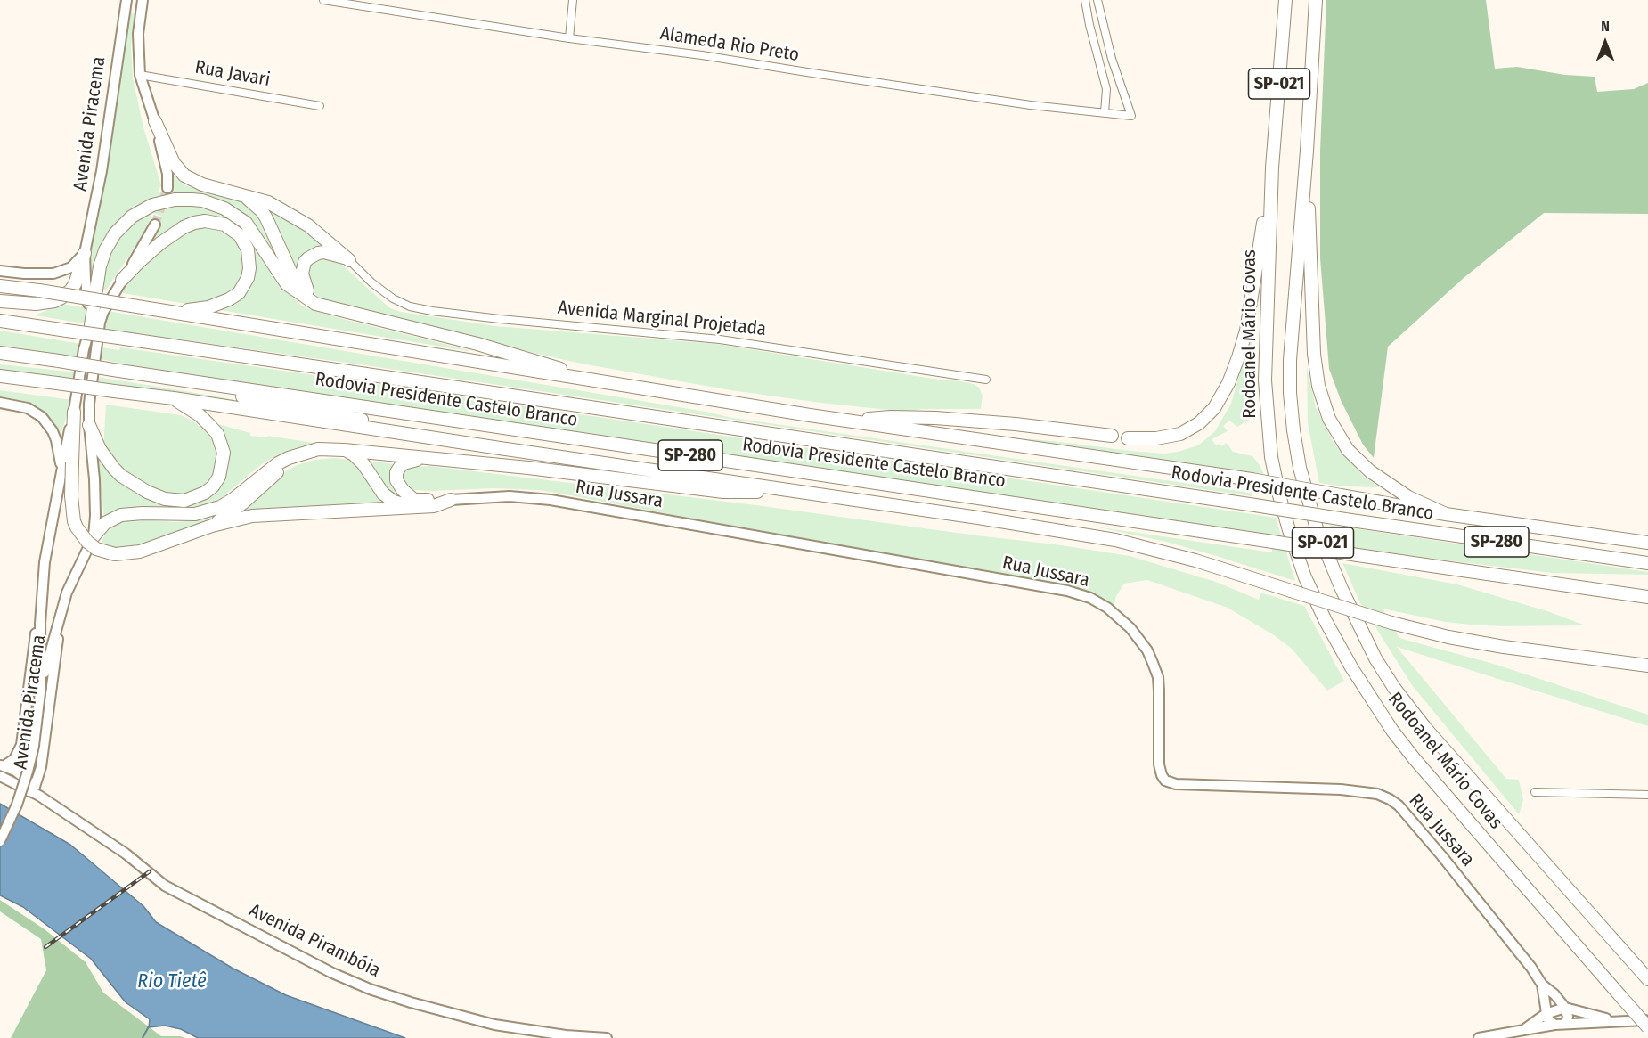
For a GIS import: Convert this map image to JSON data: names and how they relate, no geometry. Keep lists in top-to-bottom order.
{
  "streets": {
    "highway": [
      "SP-021",
      "Rodoanel Mário Covas",
      "Rodovia Presidente Castelo Branco",
      "SP-280"
    ],
    "main road": ["Avenida Piracema", "Rua Jussara", "Avenida Pirambóia"],
    "street": ["Alameda Rio Preto", "Rua Javari", "Avenida Marginal Projetada"]
  },
  "crossings": [
    ["Avenida Piracema", "Avenida Pirambóia"]
  ],
  "water": ["Rio Tietê"],
  "north": "top"
}
